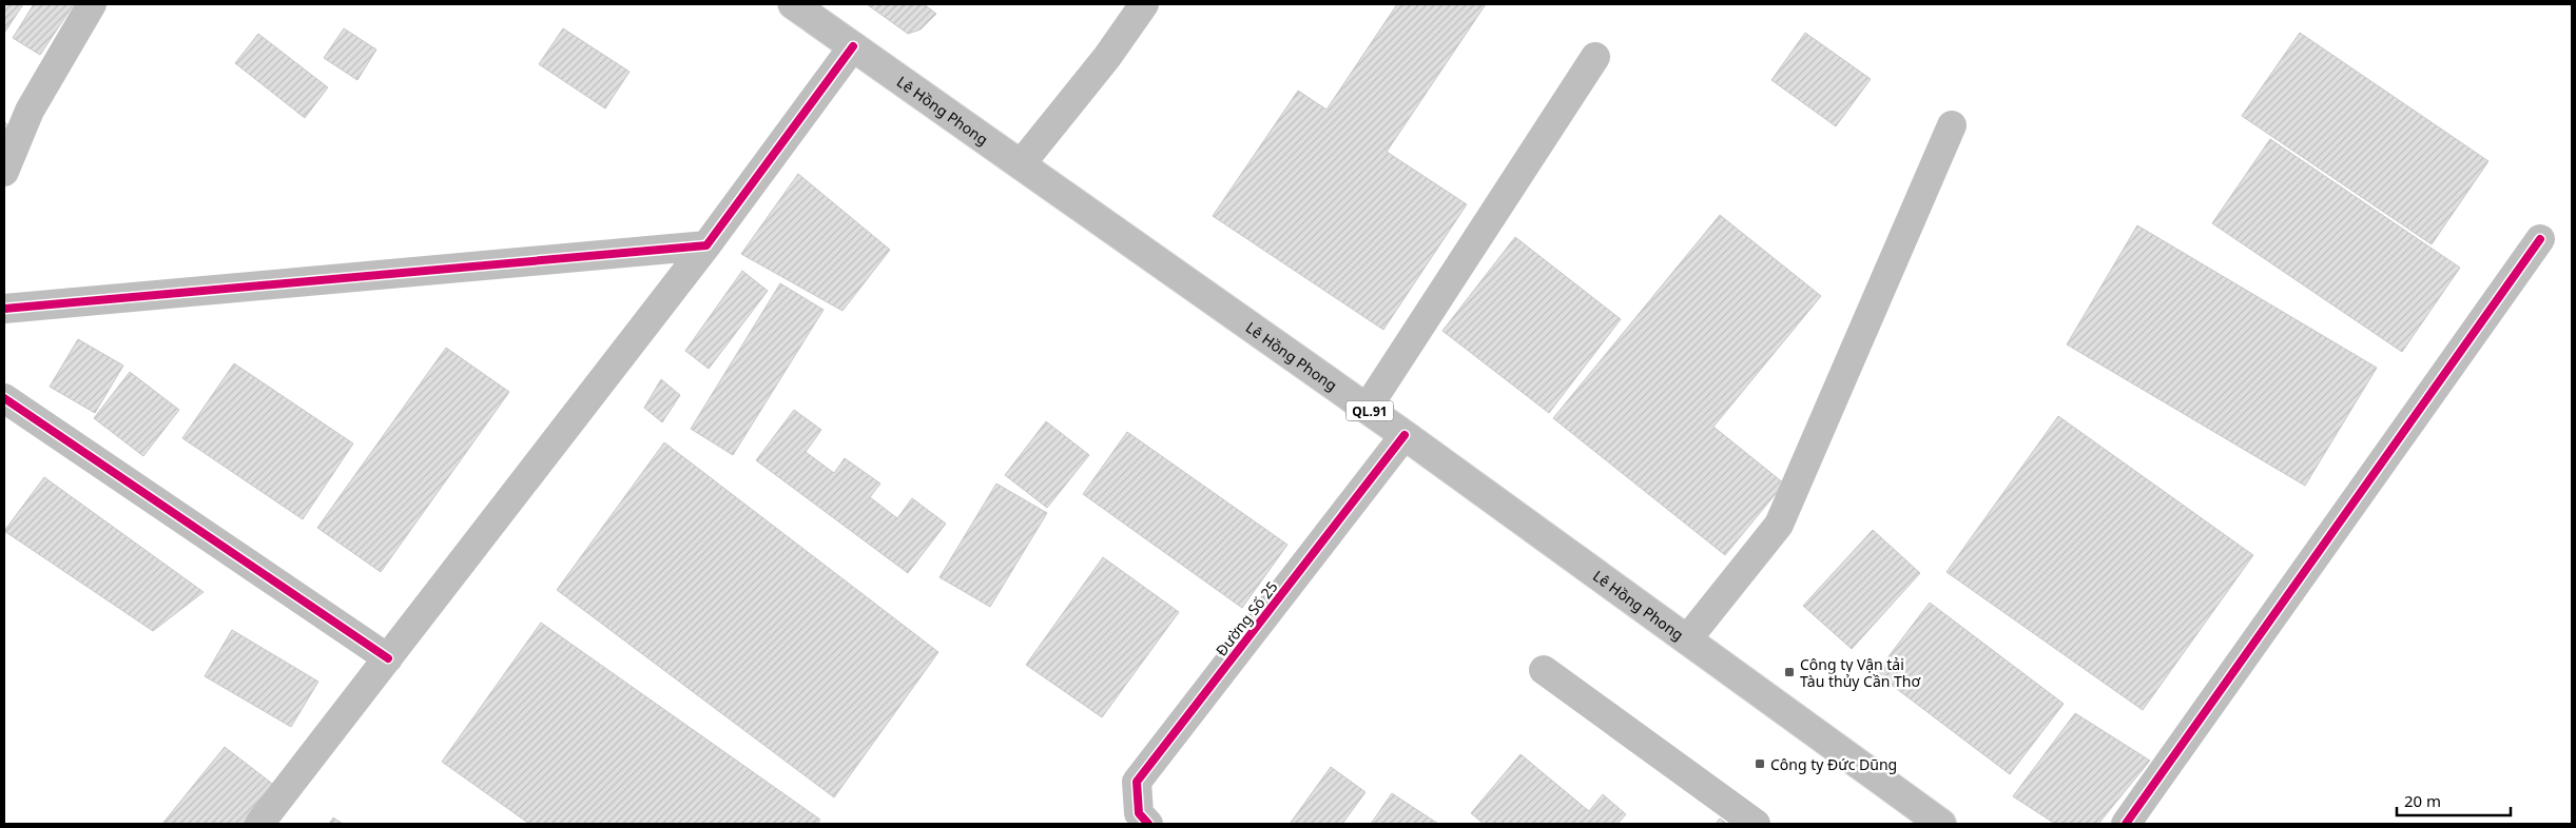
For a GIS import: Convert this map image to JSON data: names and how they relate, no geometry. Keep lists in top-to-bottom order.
{
  "streets": {
    "main road": ["Lê Hồng Phong", "QL.91", "Đường Số 25"]
  },
  "crossings": [
    ["Lê Hồng Phong", "Đường Số 25"]
  ],
  "places": {
    "transit": ["Công ty Vận tải Tàu thủy Cần Thơ", "Công ty Đức Dũng"]
  },
  "scale_bar": "20 m"
}
